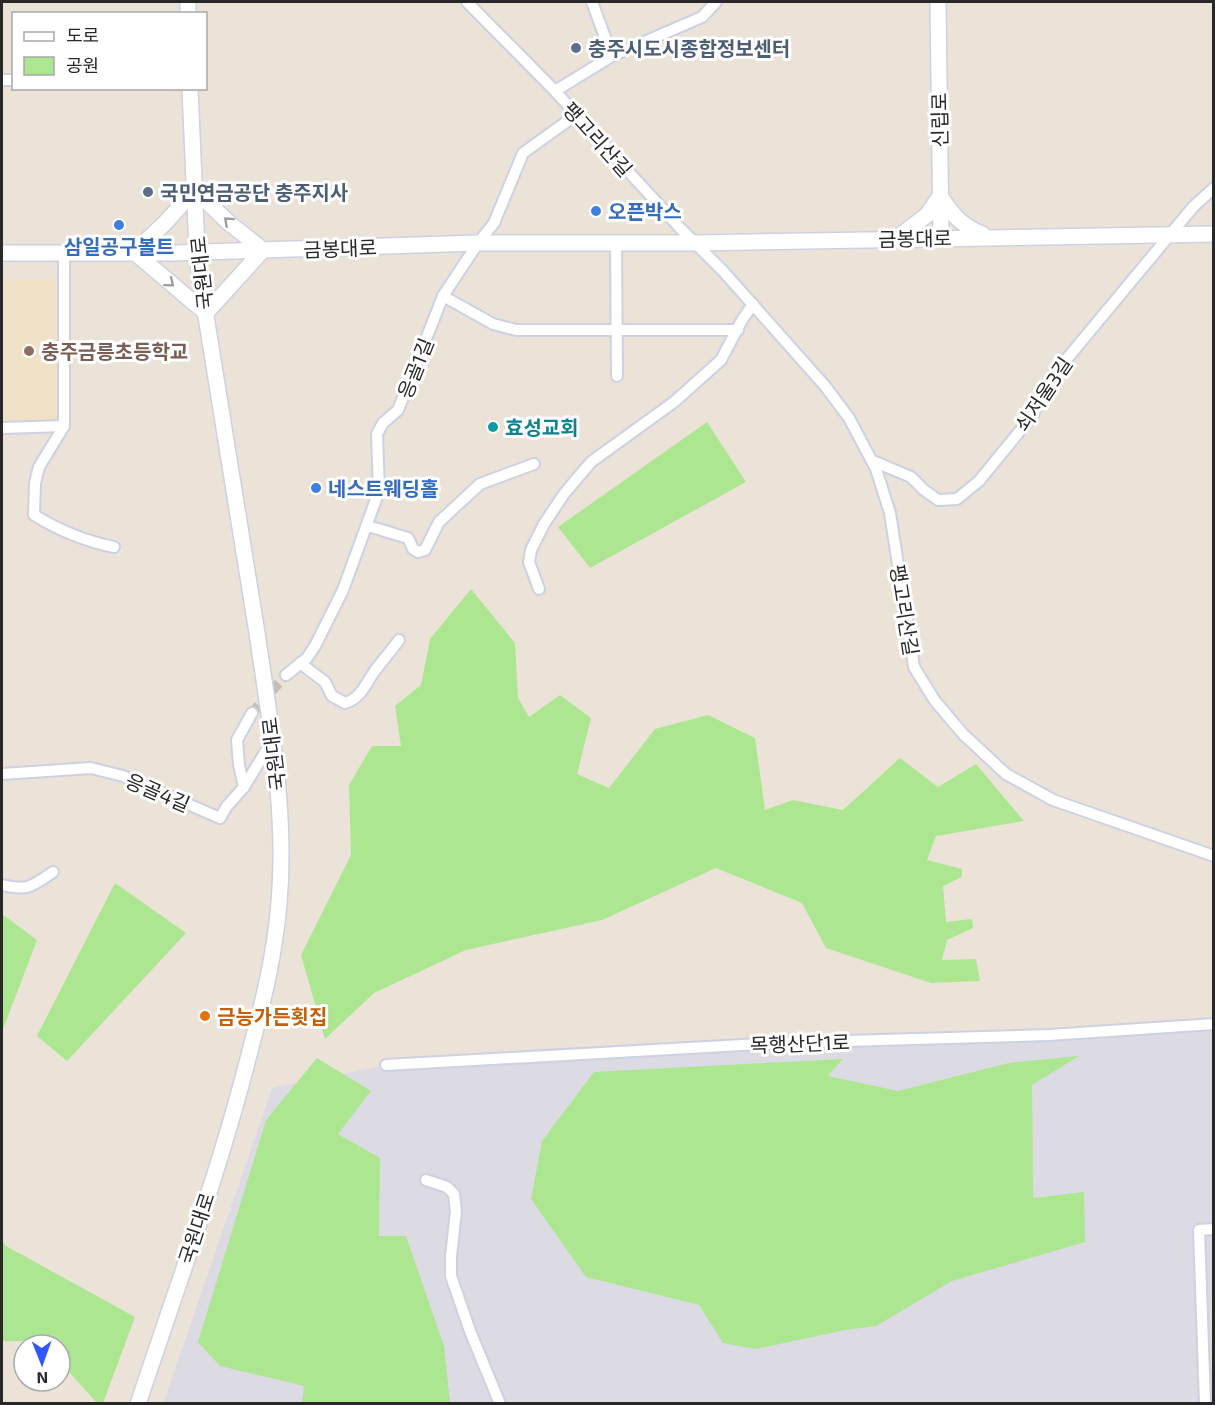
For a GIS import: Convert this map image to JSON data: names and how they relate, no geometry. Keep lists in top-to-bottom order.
{
  "streets": {
    "street": [
      "신립로",
      "팽고리산길",
      "금봉대로",
      "국원대로",
      "응골1길",
      "쇠저울3길",
      "응골4길",
      "목행산단1로"
    ]
  },
  "crossings": [
    ["신립로", "금봉대로"],
    ["팽고리산길", "금봉대로"],
    ["팽고리산길", "응골1길"],
    ["팽고리산길", "쇠저울3길"],
    ["금봉대로", "국원대로"],
    ["금봉대로", "응골1길"],
    ["금봉대로", "쇠저울3길"],
    ["국원대로", "응골4길"]
  ],
  "places": [
    "충주시도시종합정보센터",
    "국민연금공단 충주지사",
    "오픈박스",
    "삼일공구볼트",
    "충주금릉초등학교",
    "효성교회",
    "네스트웨딩홀",
    "금능가든횟집"
  ],
  "legend": ["도로", "공원"],
  "north": "bottom"
}
